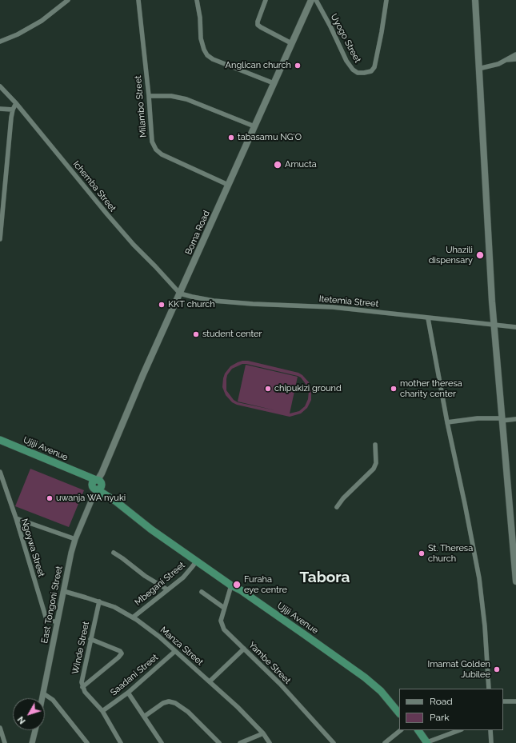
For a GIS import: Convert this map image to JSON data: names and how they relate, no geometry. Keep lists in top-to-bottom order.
{
  "streets": {
    "highway": ["Ujiji Avenue"],
    "main road": ["Boma Road"],
    "street": [
      "Uyogo Street",
      "Milambo Street",
      "Ichemba Street",
      "Itetemia Street",
      "Ngoywa Street",
      "Mbegani Street",
      "East Tongoni Street",
      "Manza Street",
      "Winde Street",
      "Yambe Street",
      "Saadani Street"
    ]
  },
  "crossings": [
    ["Milambo Street", "Boma Road"],
    ["Ichemba Street", "Boma Road"],
    ["Ichemba Street", "Itetemia Street"],
    ["Boma Road", "Itetemia Street"],
    ["Boma Road", "Ujiji Avenue"],
    ["Boma Road", "East Tongoni Street"],
    ["Ujiji Avenue", "Mbegani Street"],
    ["Ujiji Avenue", "East Tongoni Street"],
    ["Ujiji Avenue", "Yambe Street"],
    ["Ngoywa Street", "East Tongoni Street"],
    ["Mbegani Street", "Manza Street"],
    ["East Tongoni Street", "Manza Street"],
    ["Manza Street", "Winde Street"],
    ["Manza Street", "Saadani Street"],
    ["Winde Street", "Saadani Street"]
  ],
  "districts": ["Tabora"],
  "places": [
    "Anglican church",
    "tabasamu NG'O",
    "Amucta",
    "Uhazili dispensary",
    "KKT church",
    "student center",
    "chipukizi ground",
    "mother theresa charity center",
    "uwanja WA nyuki",
    "St. Theresa church",
    "Furaha eye centre",
    "Imamat Golden Jubilee"
  ],
  "legend": ["Road", "Park"],
  "north": "bottom left"
}
